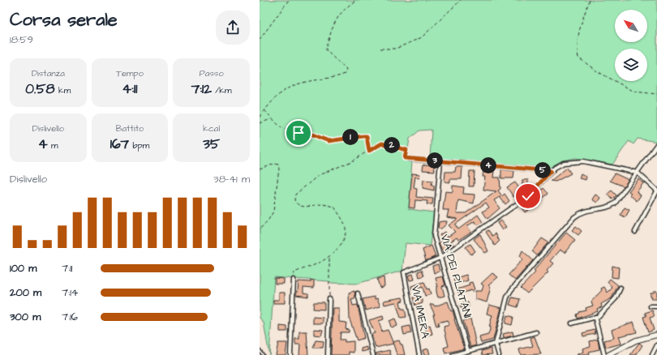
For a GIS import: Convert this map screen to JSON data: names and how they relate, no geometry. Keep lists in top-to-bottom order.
{
  "streets": {
    "street": ["VIA DEI PLATANI", "VIA IMERA"]
  },
  "crossings": [
    ["VIA DEI PLATANI", "VIA IMERA"]
  ],
  "north": "top left",
  "page": {
    "heading": ["Corsa serale", "18:59"],
    "stats": [
      ["Distanza", "0.58 km"],
      ["Tempo", "4:11"],
      ["Passo", "7:12 /km"],
      ["Dislivello", "4 m"],
      ["Battito", "167 bpm"],
      ["kcal", "35"]
    ],
    "pins": [
      "1",
      "2",
      "3",
      "4",
      "5"
    ],
    "chart": ["Dislivello", "38–41 m"],
    "list": [
      {
        "name": "100 m",
        "note": "7:11"
      },
      {
        "name": "200 m",
        "note": "7:14"
      },
      {
        "name": "300 m",
        "note": "7:16"
      }
    ]
  }
}
